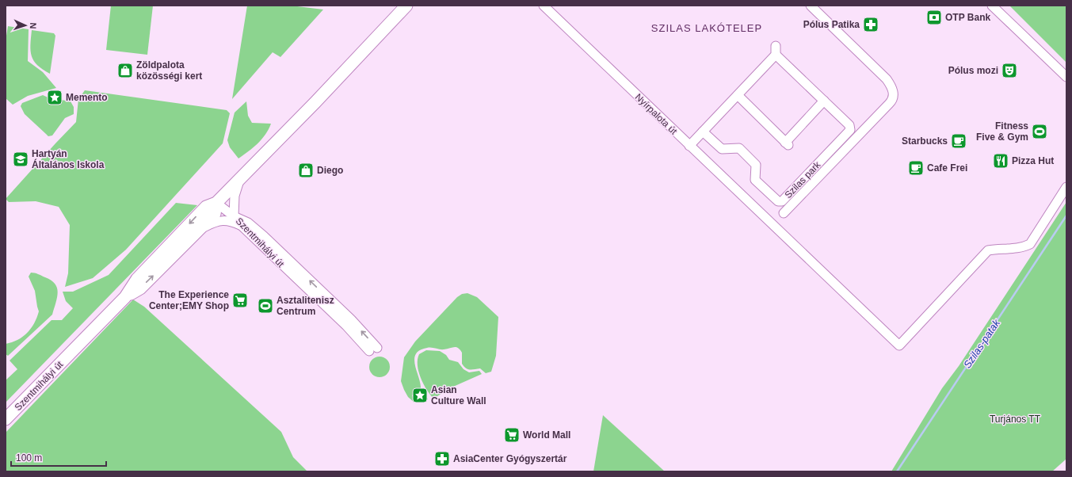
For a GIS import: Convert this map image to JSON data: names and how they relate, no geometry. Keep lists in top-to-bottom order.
{
  "streets": {
    "main road": ["Szentmihályi út"],
    "street": ["Nyírpalota út", "Szilas park"]
  },
  "crossings": [
    ["Nyírpalota út", "Szilas park"]
  ],
  "districts": ["SZILAS LAKÓTELEP"],
  "water": ["Szilas-patak"],
  "parks": ["Turjános TT"],
  "places": {
    "bank": ["OTP Bank"],
    "pharmacy": ["Pólus Patika", "AsiaCenter Gyógyszertár"],
    "shop": ["Zöldpalota közösségi kert", "Diego"],
    "theatre": ["Pólus mozi"],
    "place": ["Memento", "Asian Culture Wall"],
    "sports": ["Fitness Five & Gym", "Asztalitenisz Centrum"],
    "cafe": ["Starbucks", "Cafe Frei"],
    "school or university": ["Hartyán Általános Iskola"],
    "restaurant": ["Pizza Hut"],
    "supermarket": ["The Experience Center;EMY Shop", "World Mall"]
  },
  "scale_bar": "100 m",
  "north": "right"
}
